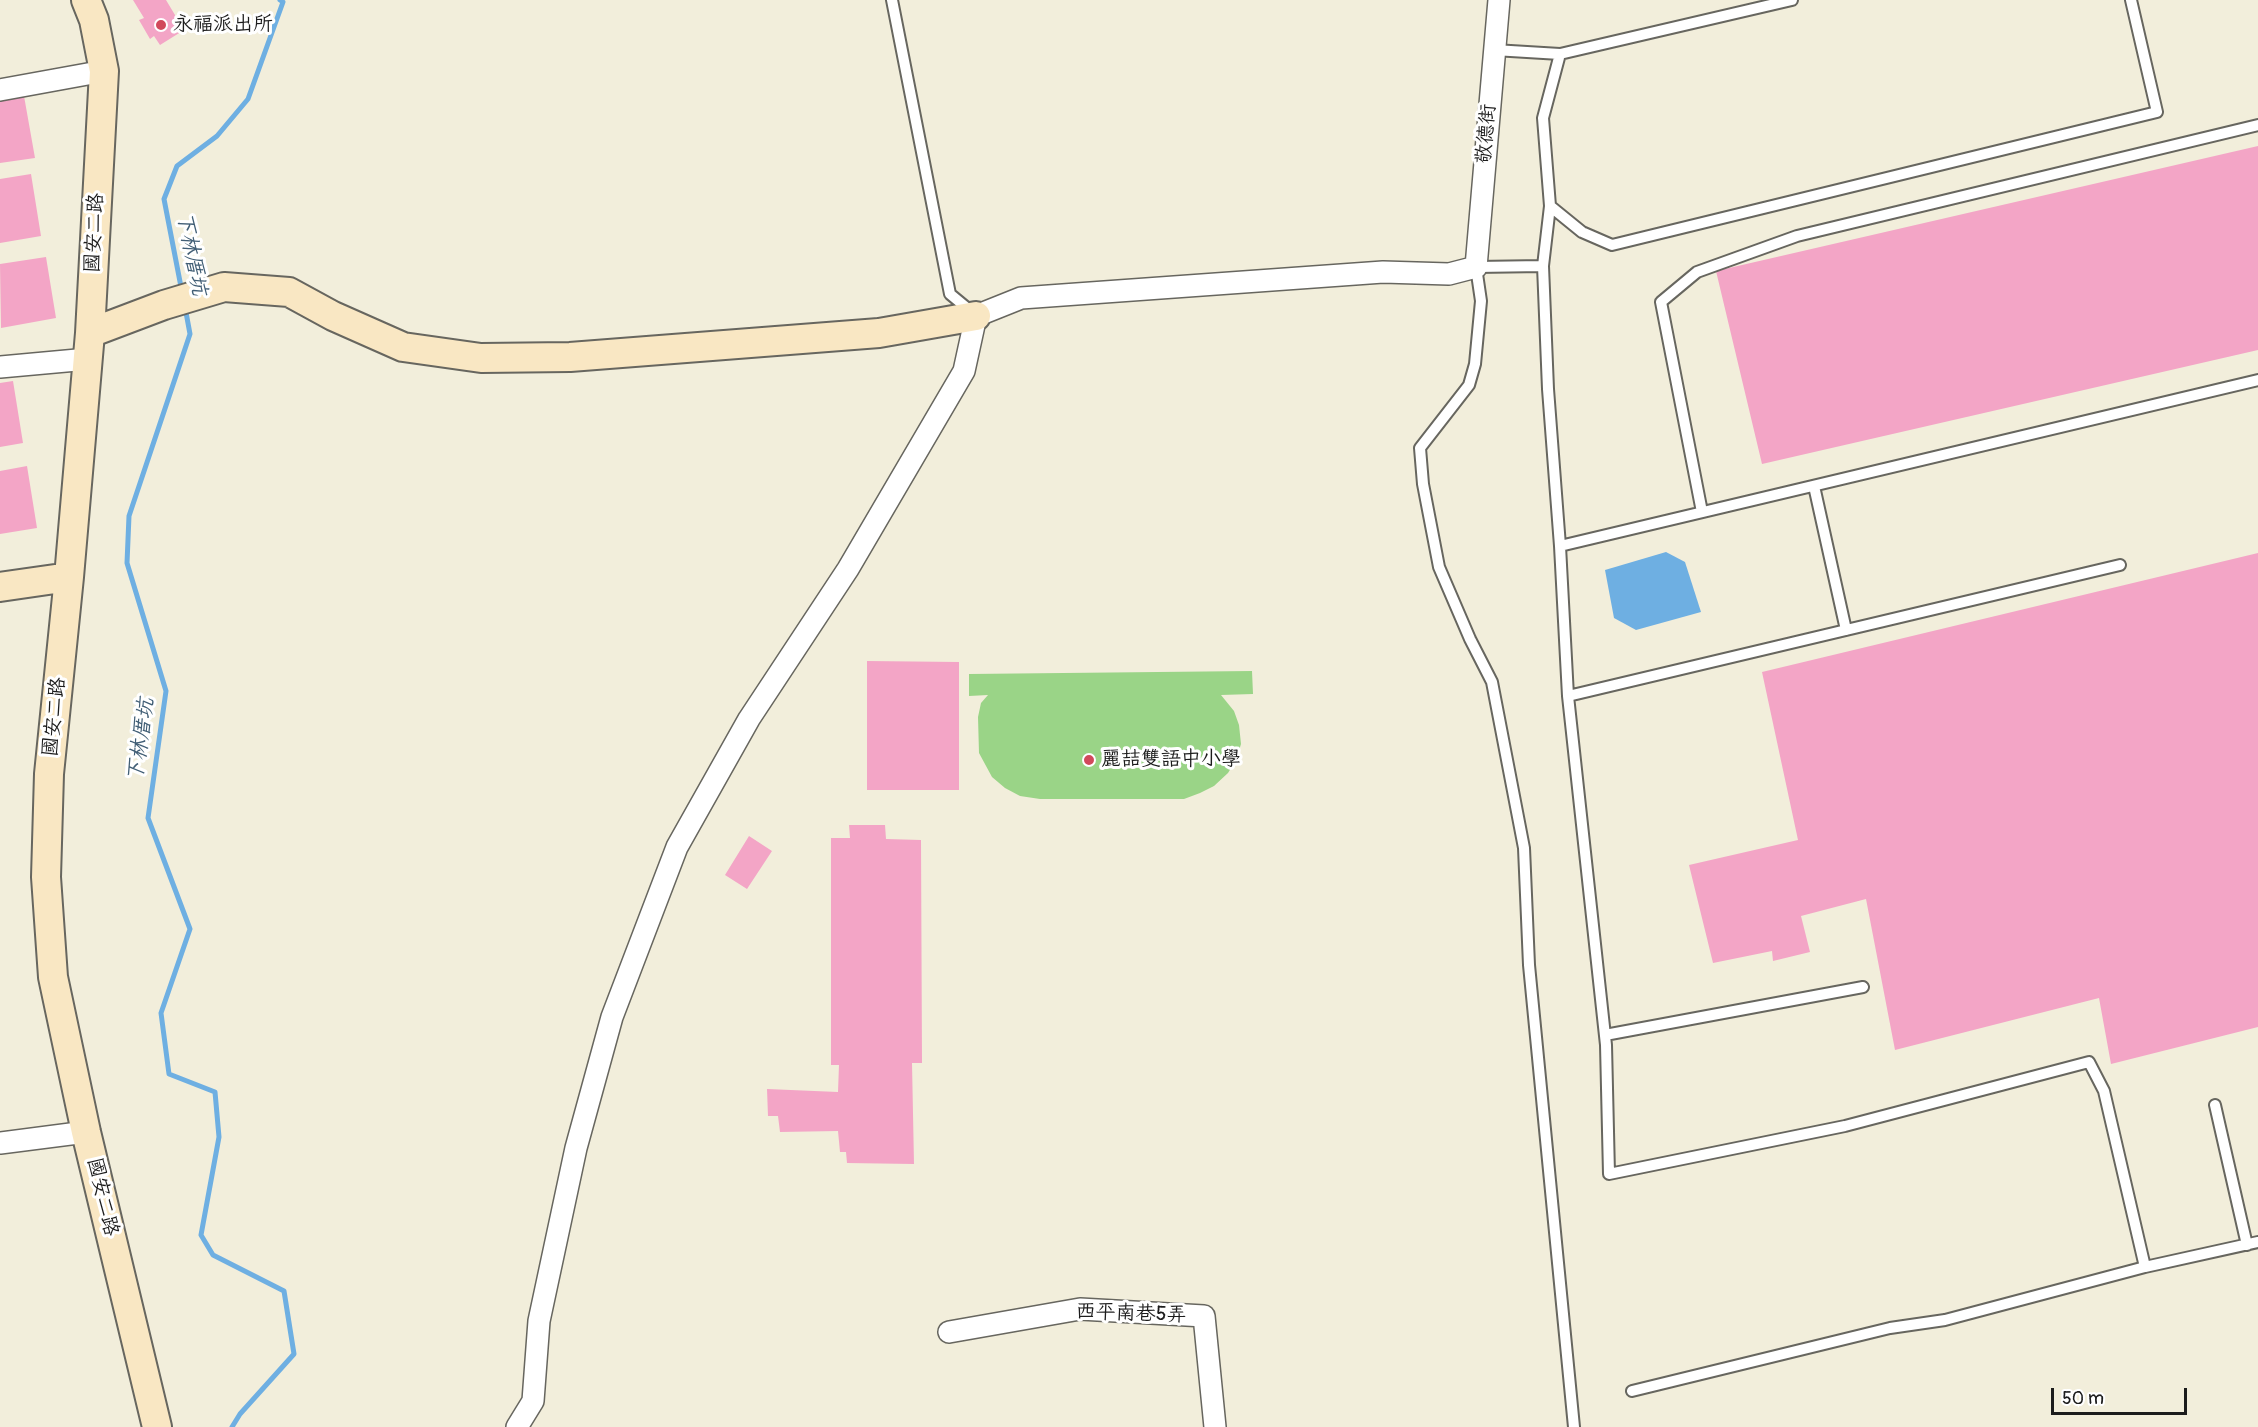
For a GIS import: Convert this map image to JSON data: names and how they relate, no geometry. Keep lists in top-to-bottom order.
{
  "streets": {
    "street": ["敬德街", "國安二路", "西平南巷5弄"]
  },
  "water": ["下林厝坑"],
  "places": ["永福派出所", "麗喆雙語中小學"],
  "scale_bar": "50 m"
}
